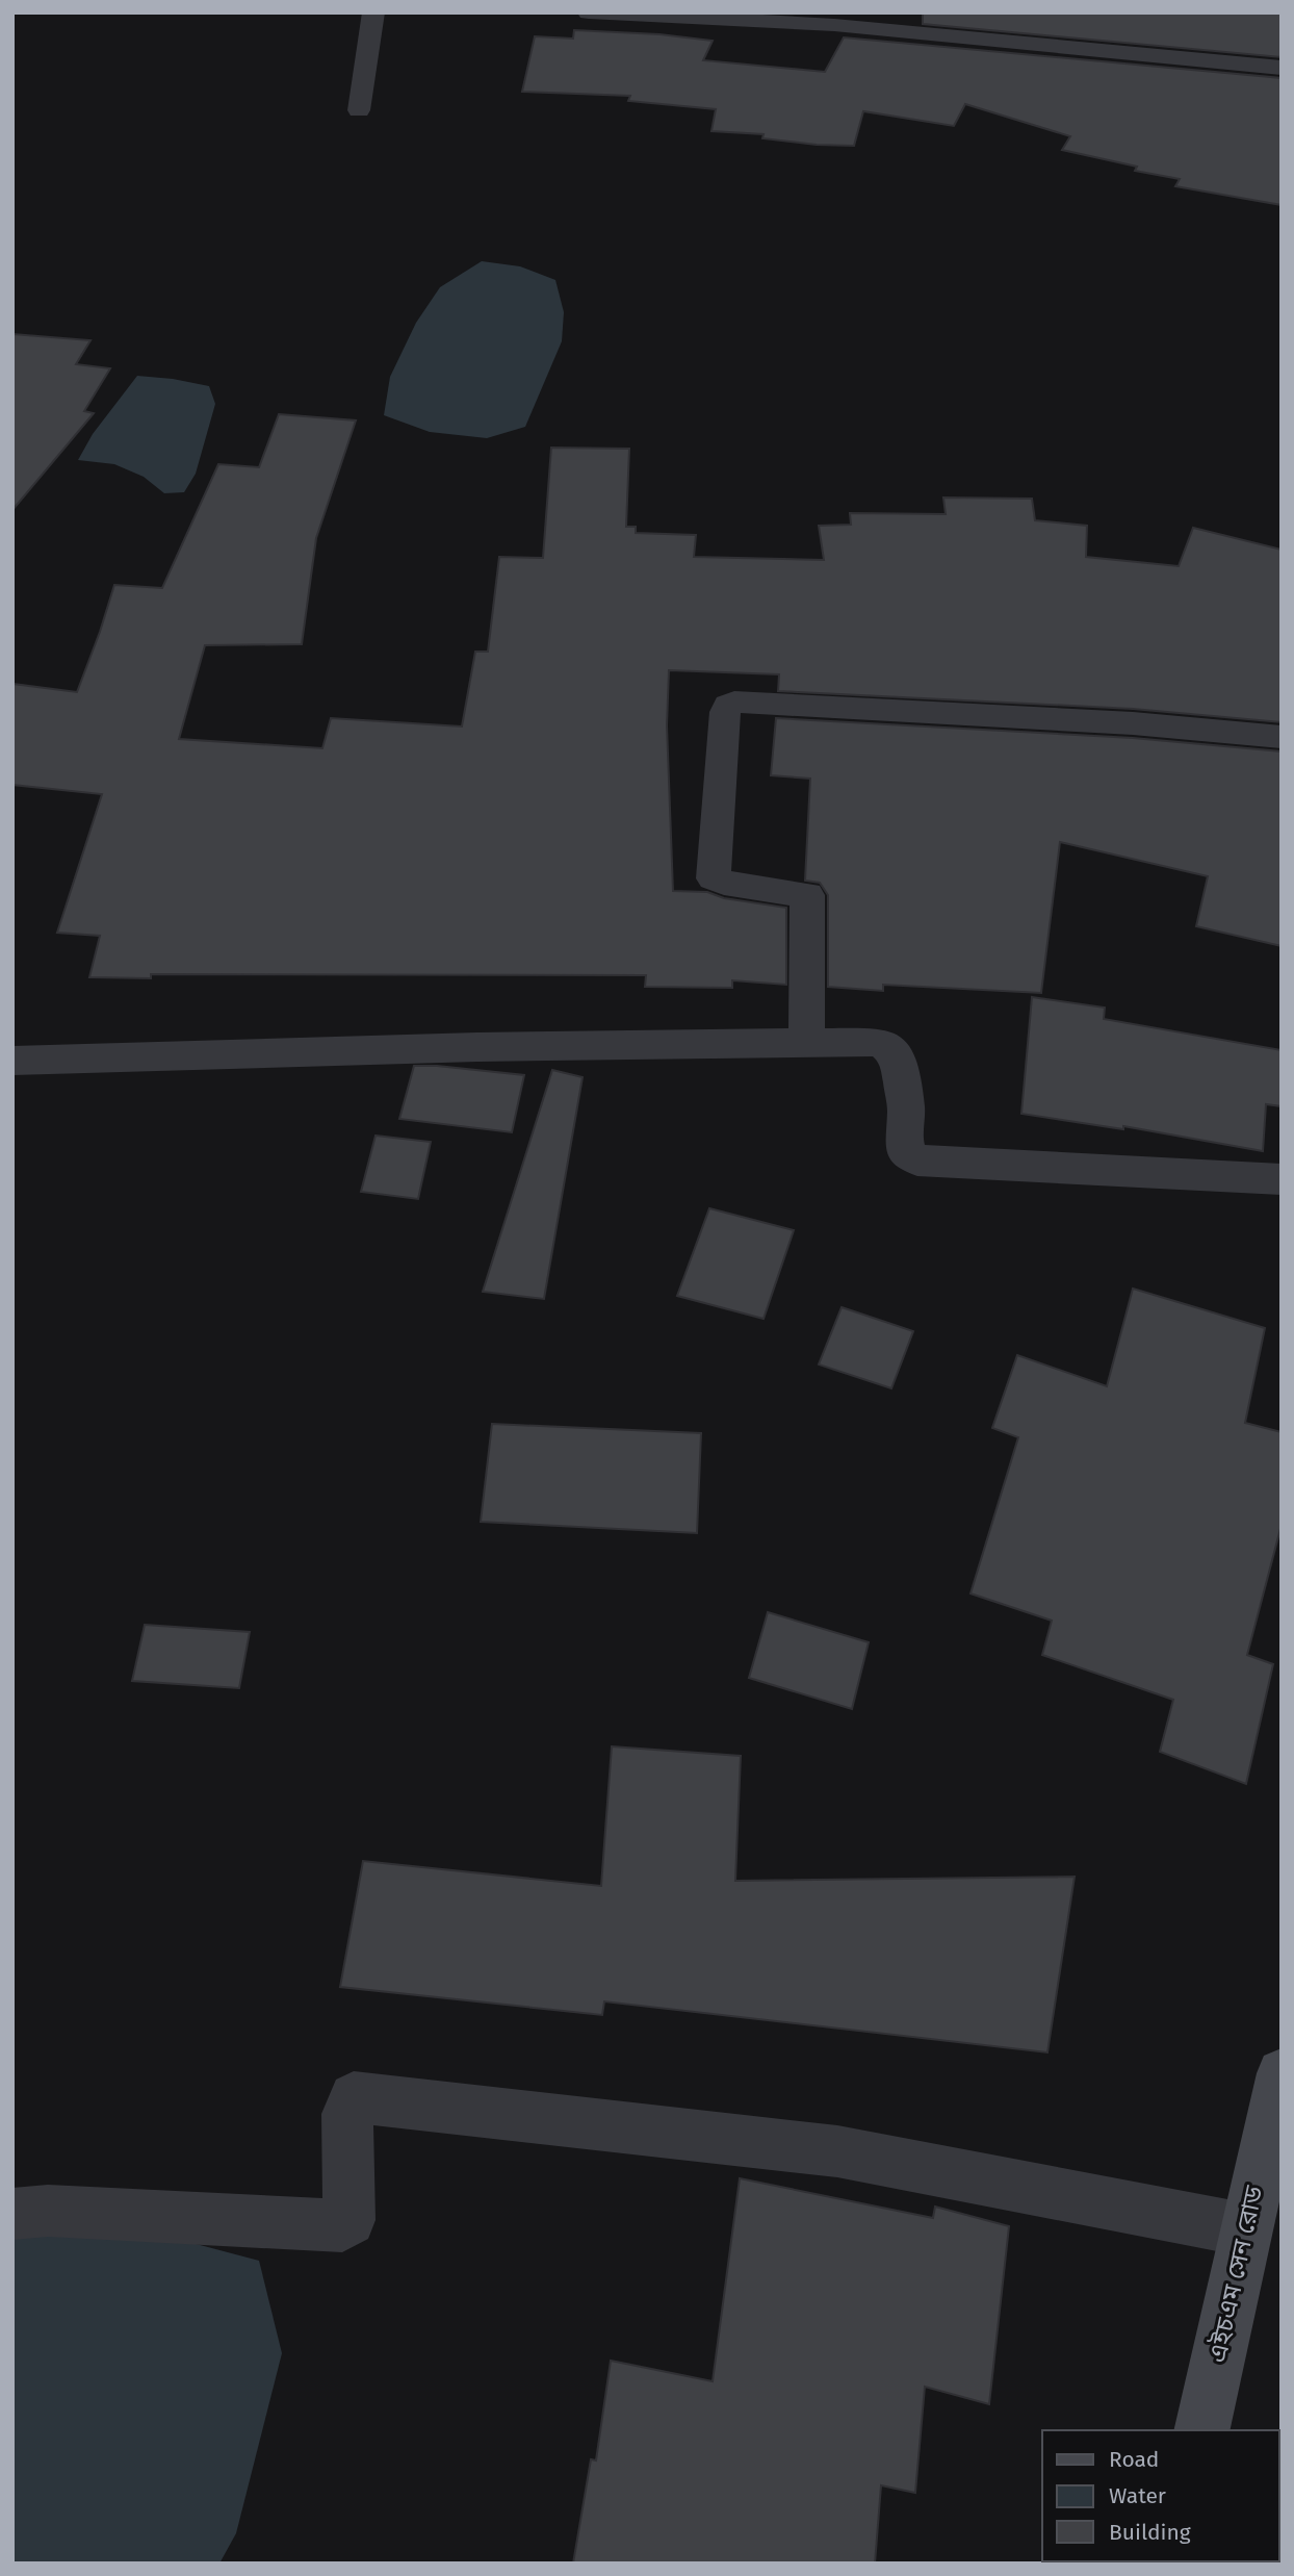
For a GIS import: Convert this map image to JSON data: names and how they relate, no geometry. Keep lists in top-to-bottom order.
{
  "streets": {
    "main road": ["এইচএম সেন রোড"]
  },
  "legend": ["Road", "Water", "Building"]
}
